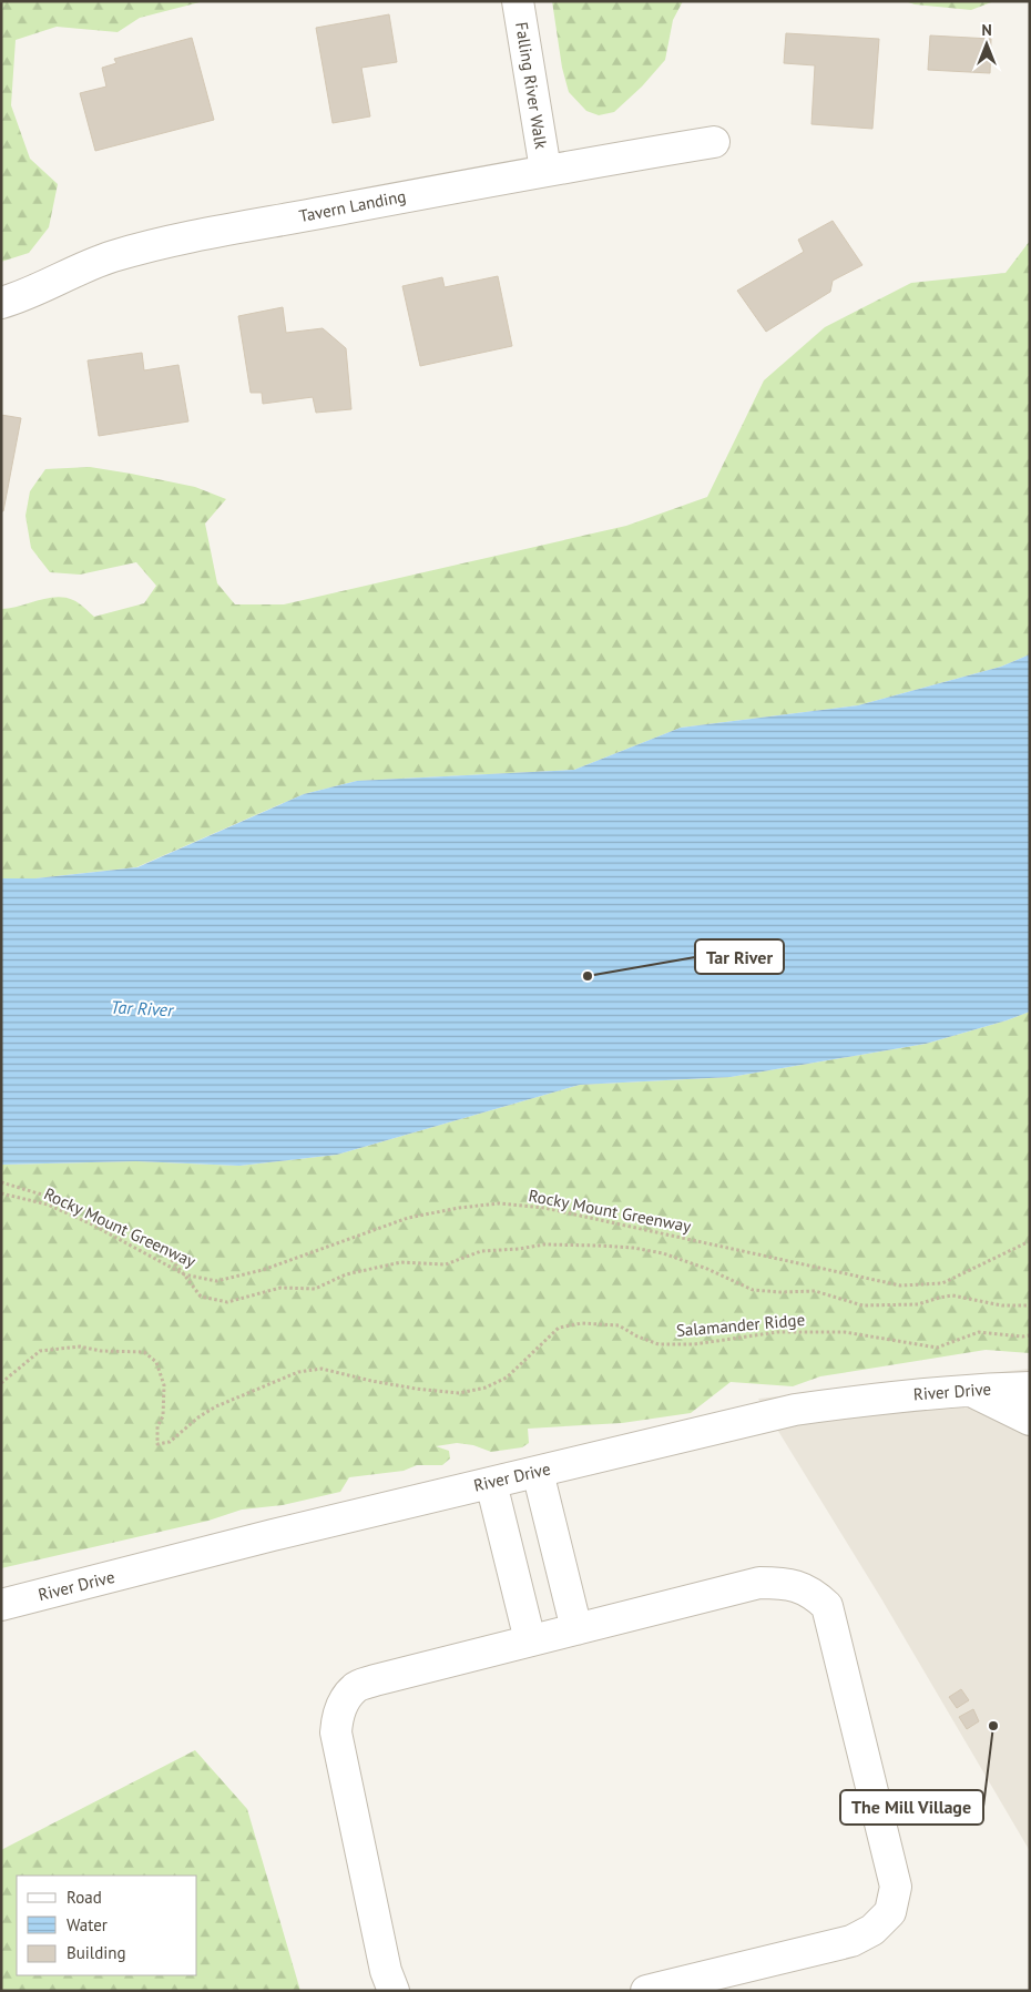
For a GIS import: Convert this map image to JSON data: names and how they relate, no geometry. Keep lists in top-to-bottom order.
{
  "streets": {
    "street": ["Falling River Walk", "Tavern Landing", "River Drive"],
    "path": ["Rocky Mount Greenway", "Salamander Ridge"]
  },
  "crossings": [
    ["Falling River Walk", "Tavern Landing"],
    ["Rocky Mount Greenway", "Salamander Ridge"]
  ],
  "water": ["Tar River"],
  "places": ["Tar River", "The Mill Village"],
  "legend": ["Road", "Water", "Building"],
  "north": "top"
}
